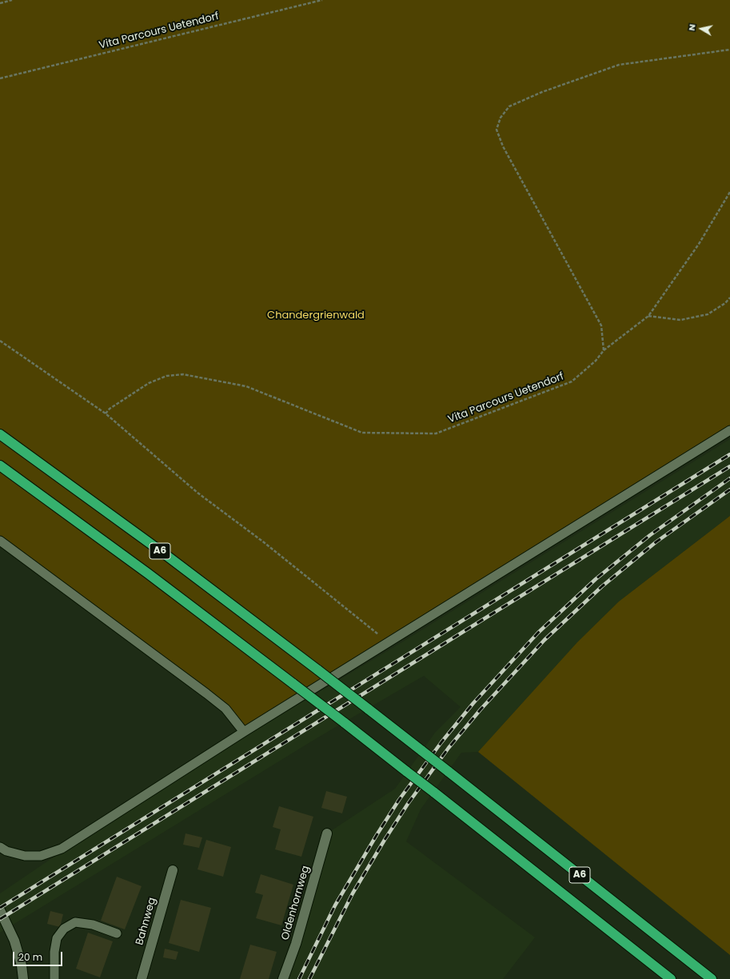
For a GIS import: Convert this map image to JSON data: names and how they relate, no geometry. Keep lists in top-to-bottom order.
{
  "streets": {
    "highway": ["A6"],
    "street": ["Oldenhornweg", "Bahnweg"],
    "path": ["Vita Parcours Uetendorf"]
  },
  "parks": ["Chandergrienwald"],
  "scale_bar": "20 m",
  "north": "left"
}
